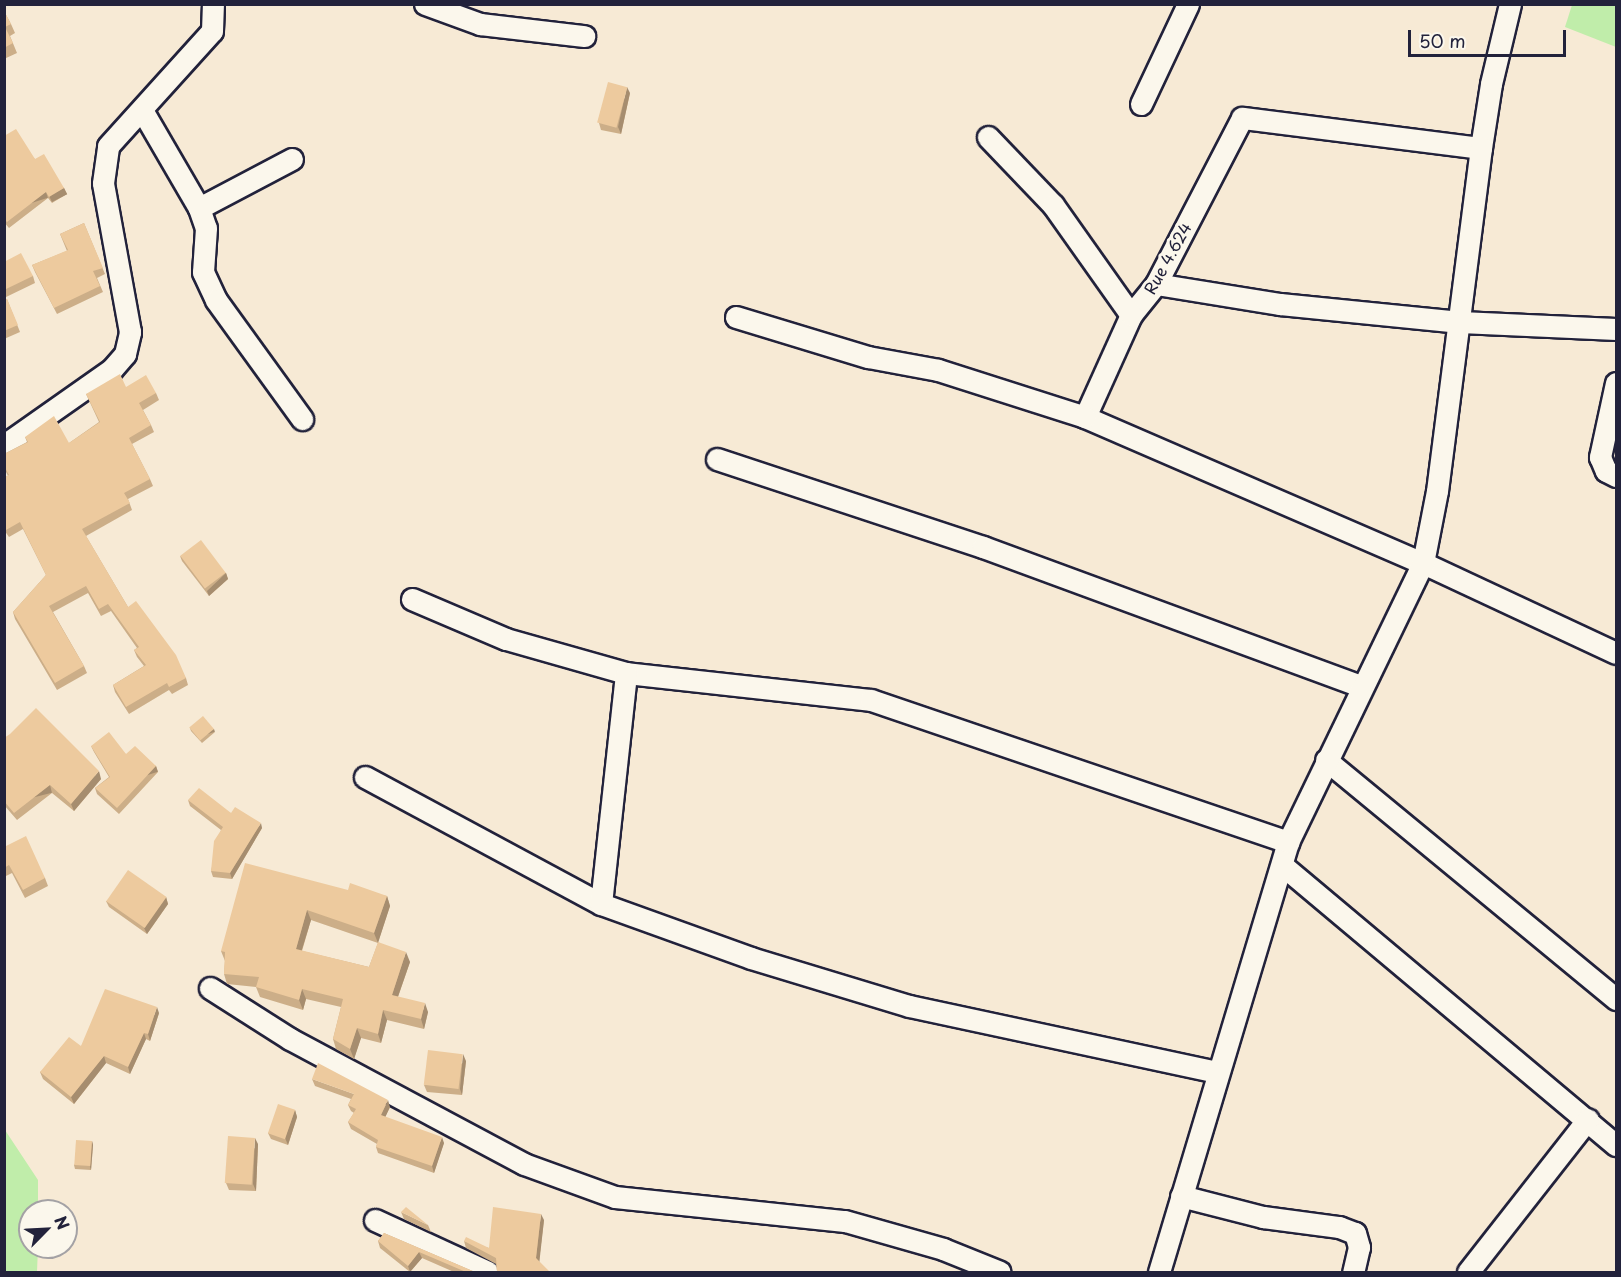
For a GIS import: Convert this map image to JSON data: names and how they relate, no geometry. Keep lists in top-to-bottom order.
{
  "streets": {
    "street": ["Rue 4.624"]
  },
  "scale_bar": "50 m",
  "north": "top right"
}
